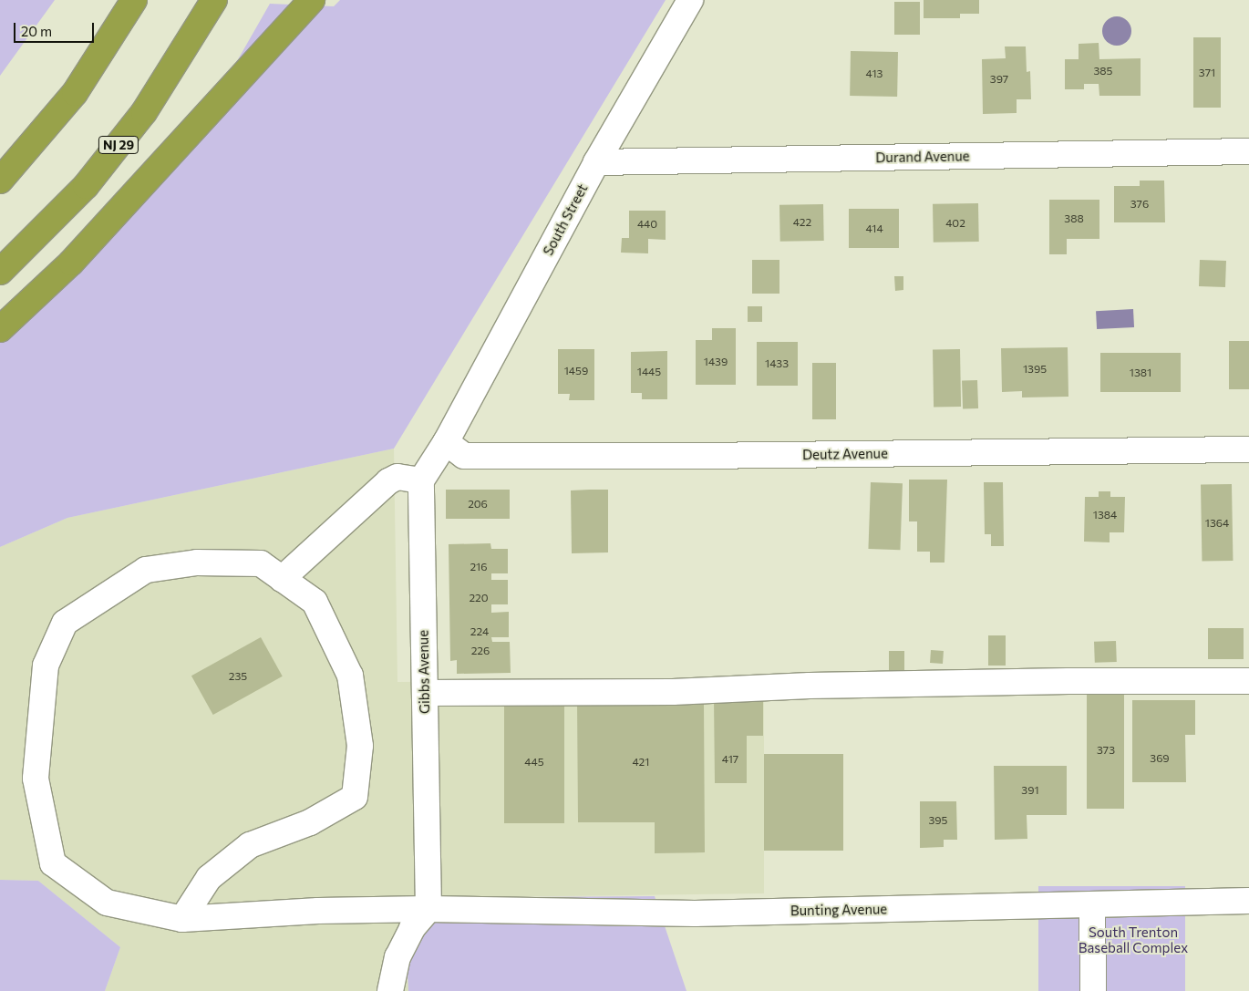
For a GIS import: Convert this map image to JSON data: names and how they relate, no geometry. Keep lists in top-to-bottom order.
{
  "streets": {
    "highway": ["NJ 29"],
    "street": [
      "Durand Avenue",
      "South Street",
      "Deutz Avenue",
      "Gibbs Avenue",
      "Bunting Avenue"
    ]
  },
  "crossings": [
    ["Durand Avenue", "South Street"],
    ["South Street", "Deutz Avenue"],
    ["Gibbs Avenue", "Bunting Avenue"]
  ],
  "parks": ["South Trenton Baseball Complex"],
  "house_numbers": [
    "385",
    "371",
    "413",
    "397",
    "376",
    "388",
    "422",
    "402",
    "440",
    "414",
    "1439",
    "1433",
    "1395",
    "1459",
    "1445",
    "1381",
    "206",
    "1384",
    "1364",
    "216",
    "220",
    "224",
    "226",
    "235",
    "373",
    "369",
    "417",
    "445",
    "421",
    "391",
    "395"
  ],
  "scale_bar": "20 m"
}
